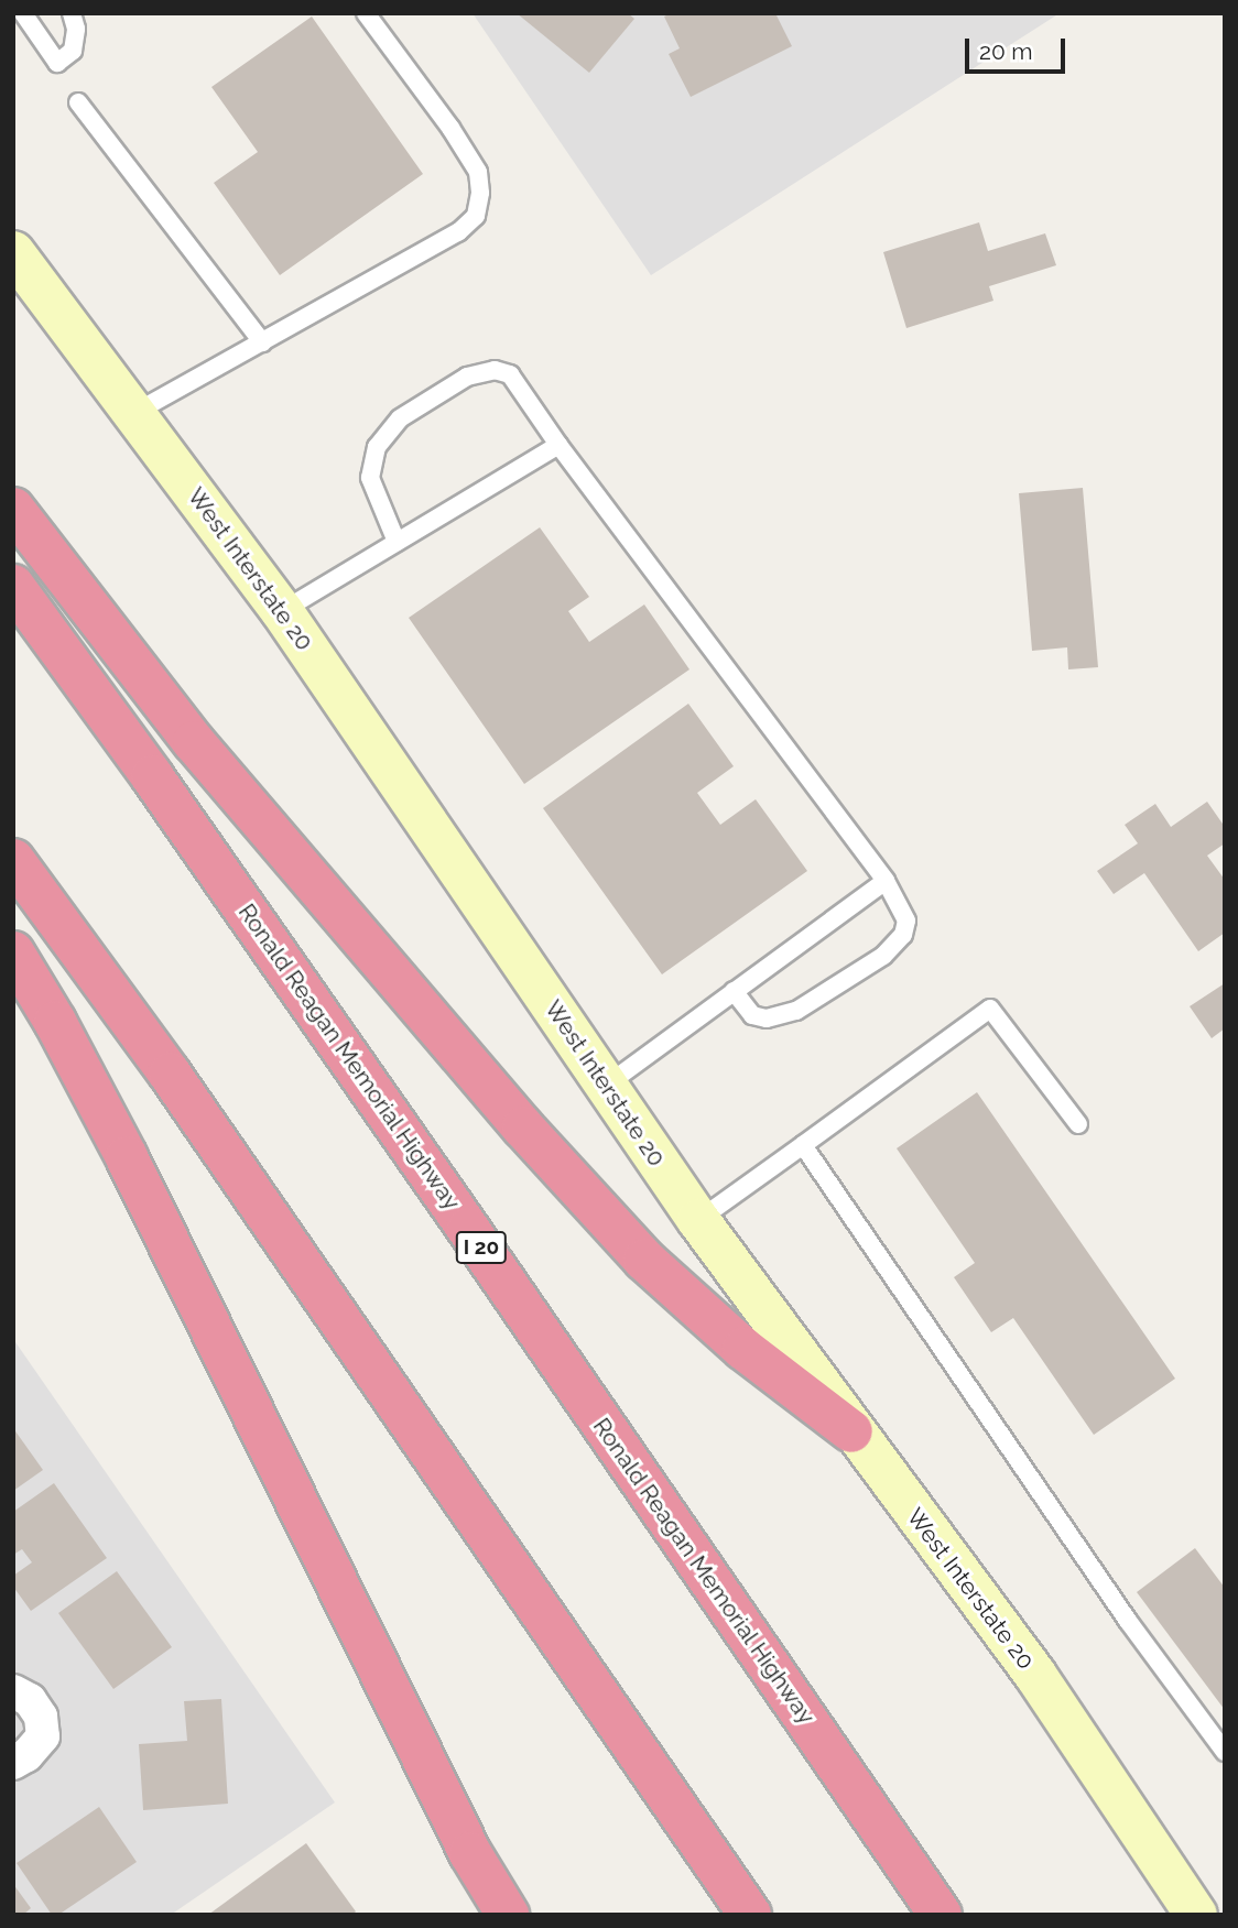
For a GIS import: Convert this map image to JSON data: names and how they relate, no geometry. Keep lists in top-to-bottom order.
{
  "streets": {
    "highway": ["Ronald Reagan Memorial Highway", "I 20"],
    "main road": ["West Interstate 20"]
  },
  "scale_bar": "20 m"
}
